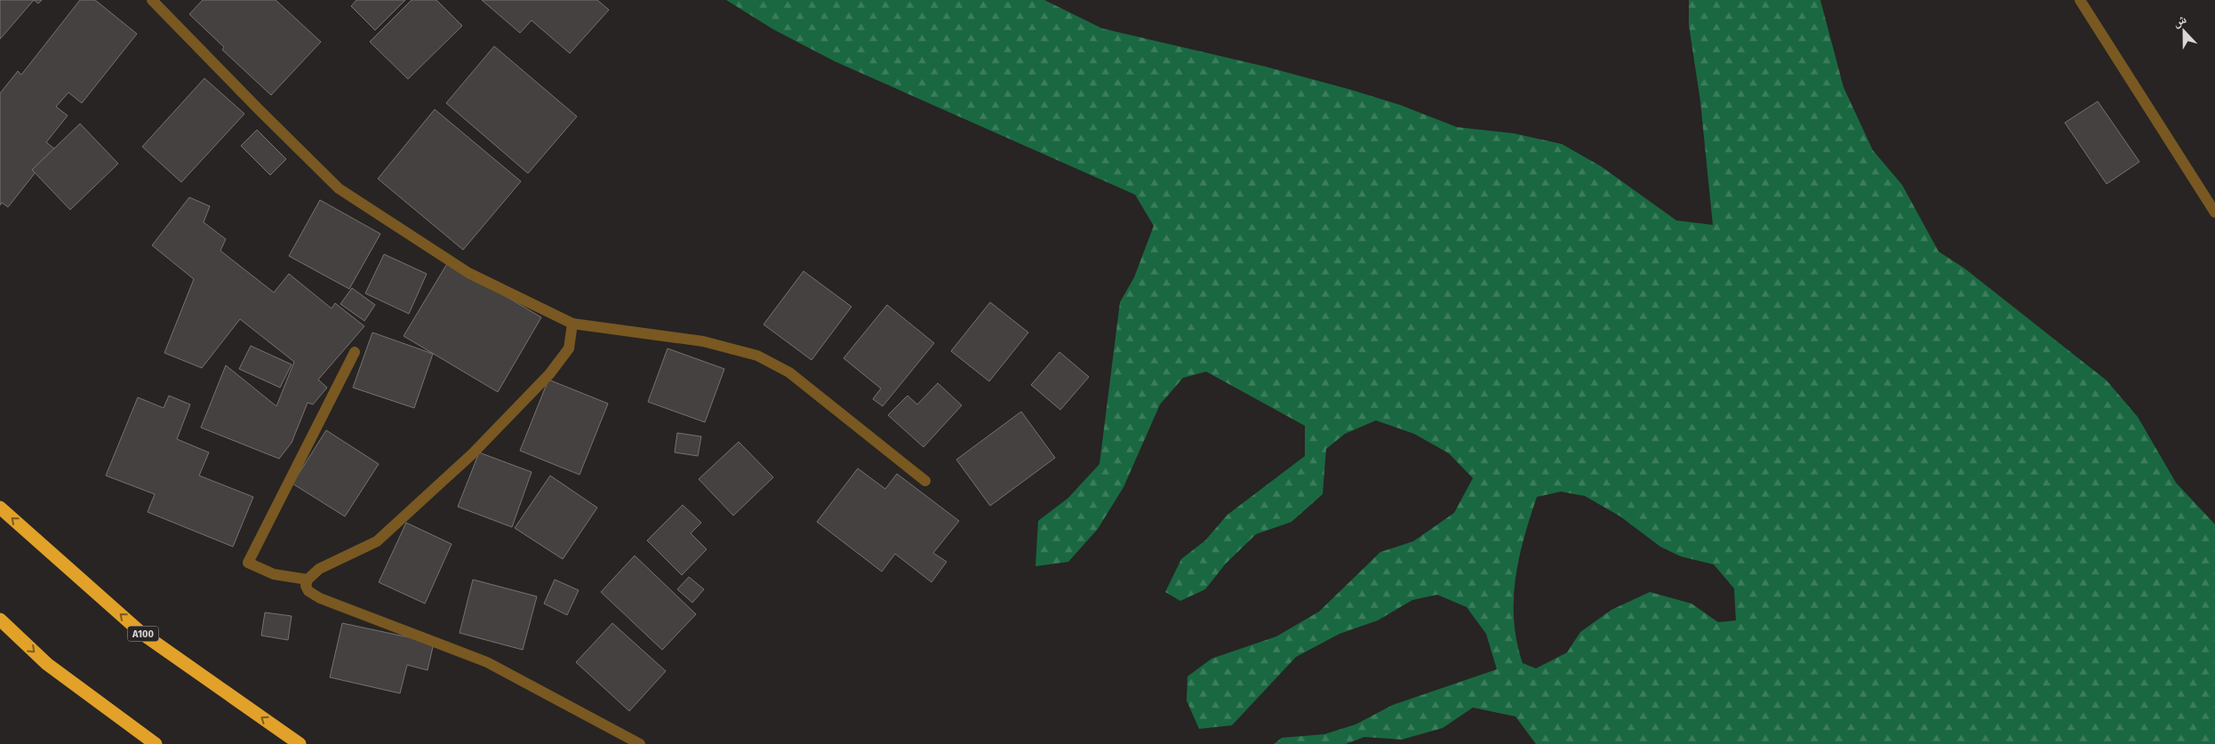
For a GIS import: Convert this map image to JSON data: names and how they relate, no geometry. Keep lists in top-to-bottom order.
{
  "streets": {
    "highway": ["A100"]
  },
  "north": "top"
}
